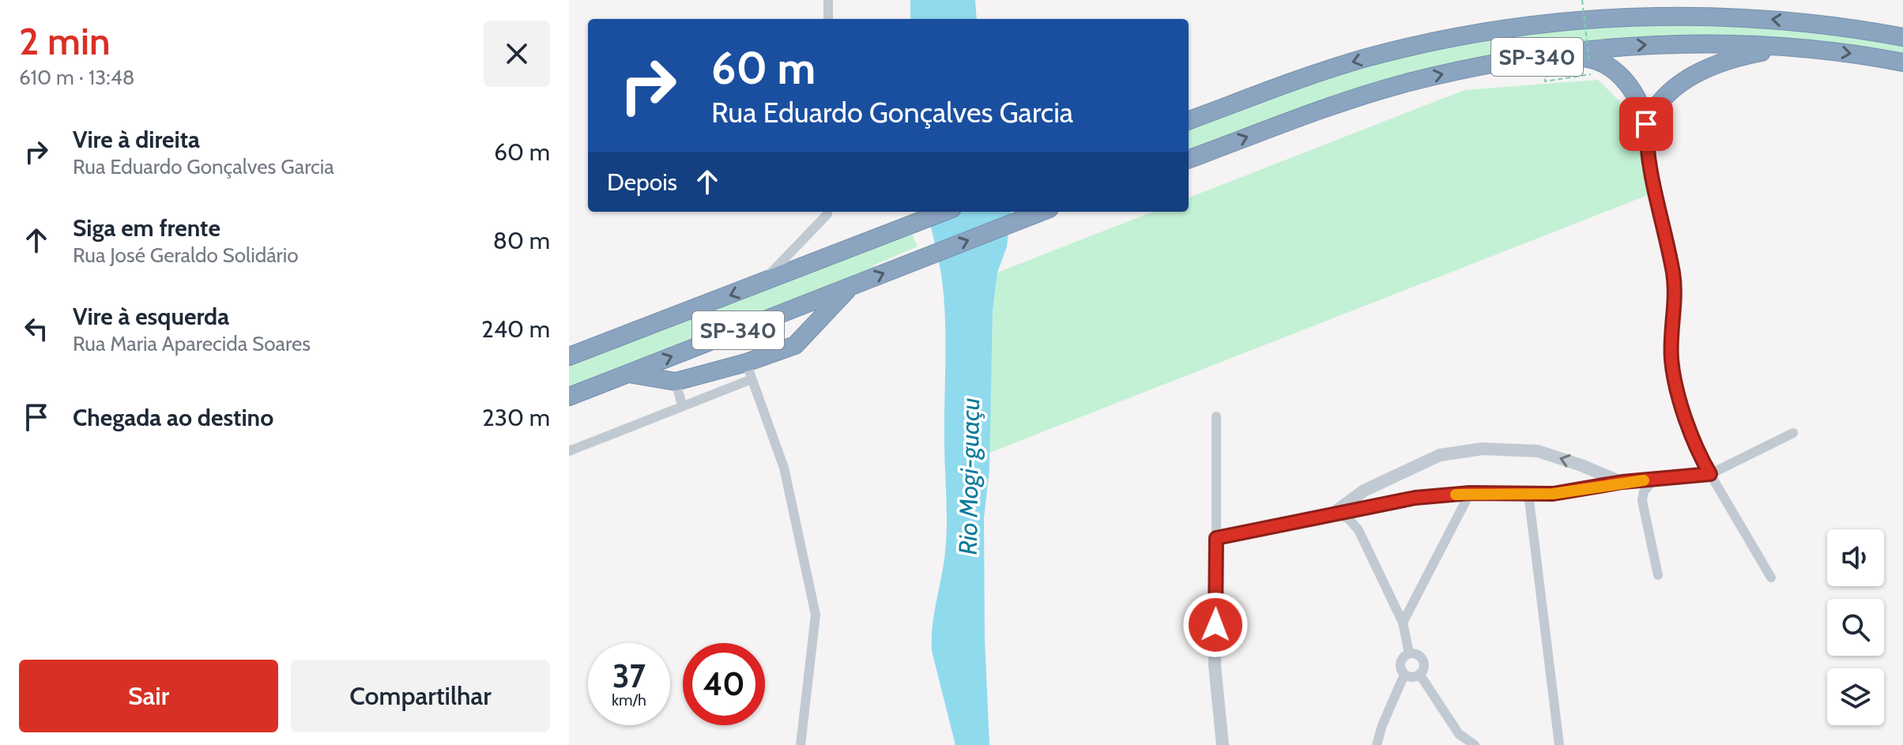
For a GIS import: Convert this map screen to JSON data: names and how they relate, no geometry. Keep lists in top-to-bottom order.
{
  "streets": {
    "highway": ["SP-340"]
  },
  "water": ["Rio Mogi-guaçu"],
  "page": {
    "heading": ["2 min", "610 m · 13:48"],
    "turn": ["60 m", "Rua Eduardo Gonçalves Garcia"],
    "list": [
      {
        "name": "Vire à direita",
        "note": "Rua Eduardo Gonçalves Garcia",
        "value": "60 m"
      },
      {
        "name": "Siga em frente",
        "note": "Rua José Geraldo Solidário",
        "value": "80 m"
      },
      {
        "name": "Vire à esquerda",
        "note": "Rua Maria Aparecida Soares",
        "value": "240 m"
      },
      {
        "name": "Chegada ao destino",
        "value": "230 m"
      }
    ],
    "then": "Depois",
    "speed": "37 km/h",
    "limit": "40",
    "buttons": ["Sair", "Compartilhar"]
  }
}
